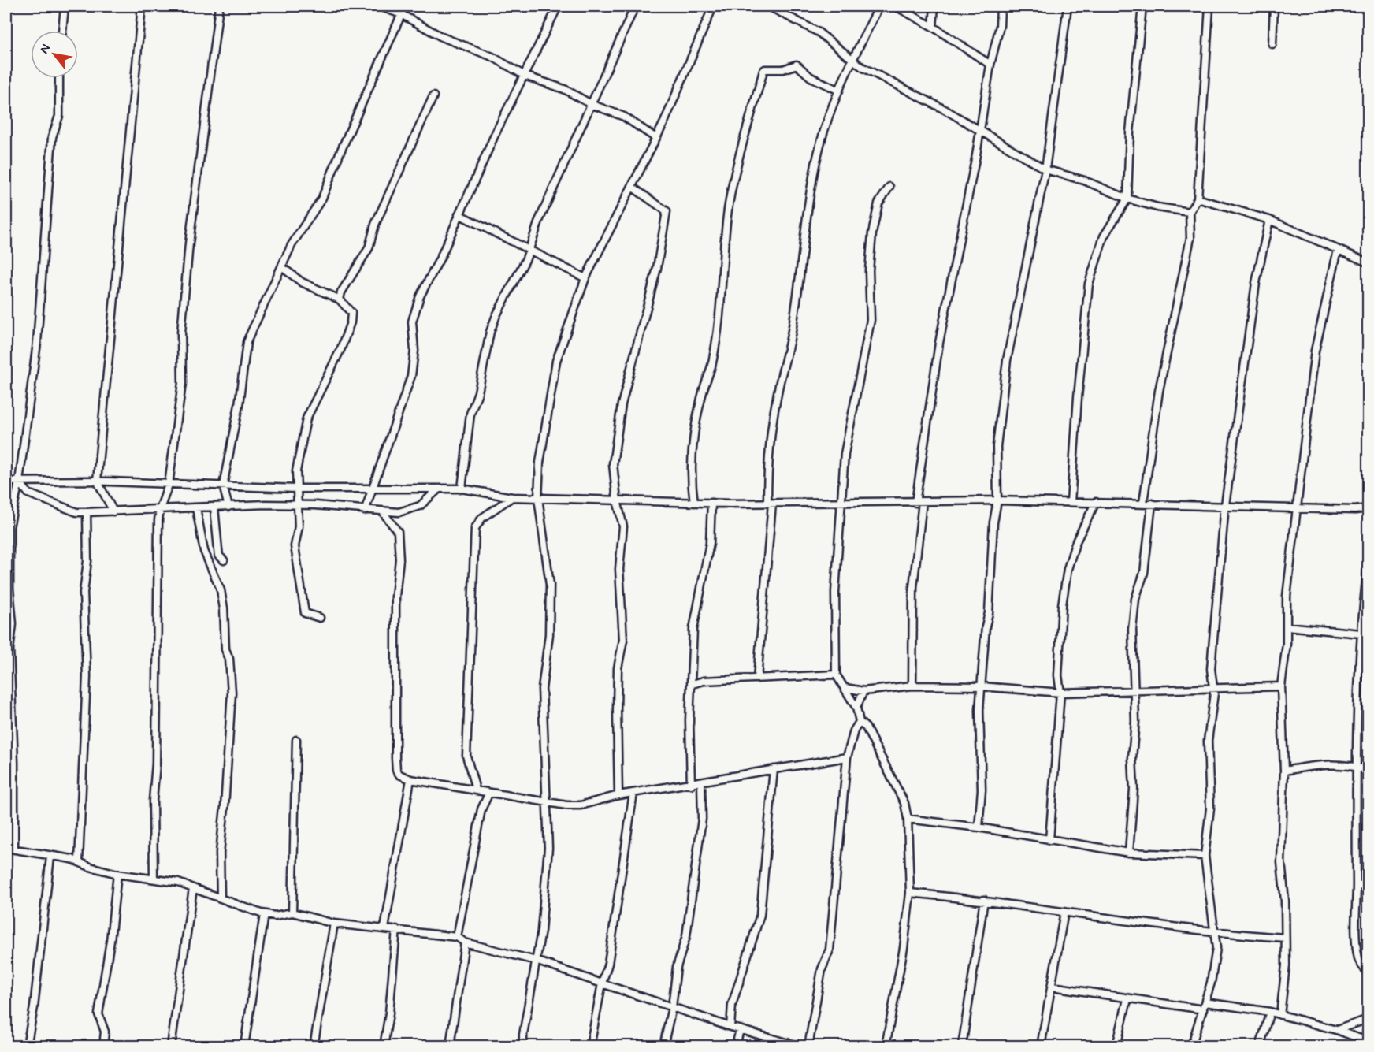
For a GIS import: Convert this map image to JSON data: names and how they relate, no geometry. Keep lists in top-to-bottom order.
{
  "north": "top left"
}
